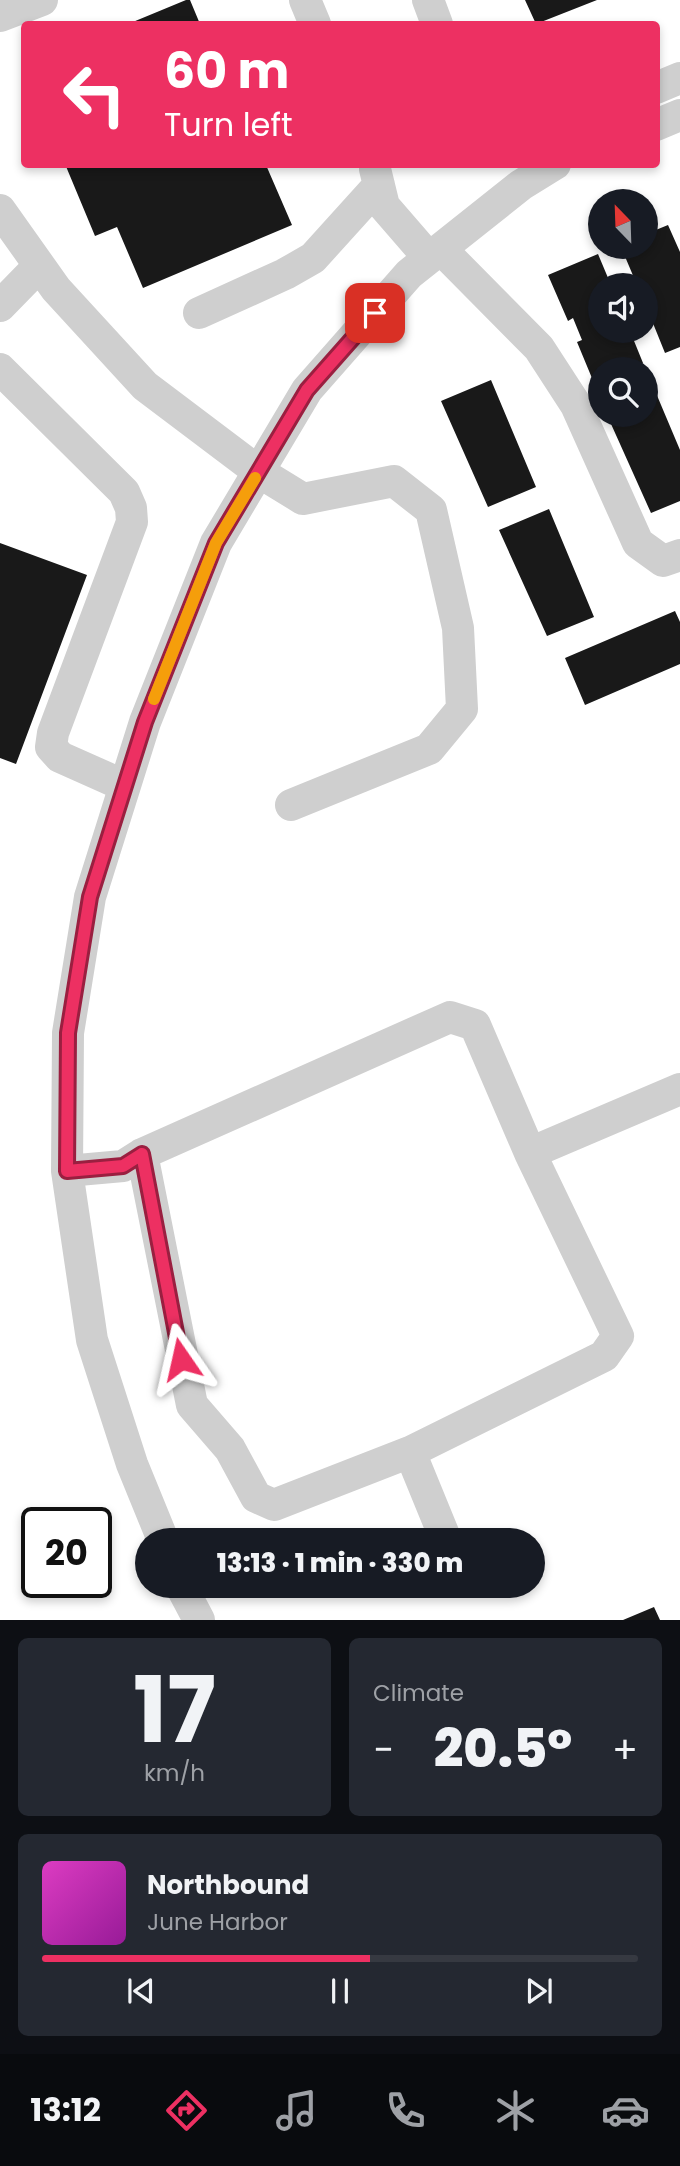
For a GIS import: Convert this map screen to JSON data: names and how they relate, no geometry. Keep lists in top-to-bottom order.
{
  "north": "top left",
  "page": {
    "turn": ["60 m", "Turn left"],
    "limit": "20",
    "trip": "13:13 · 1 min · 330 m",
    "tile": [
      ["17", "km/h"],
      "Climate"
    ],
    "heat": ["−", "20.5°", "+"],
    "song": ["Northbound", "June Harbor"],
    "tabs": "13:12"
  }
}
